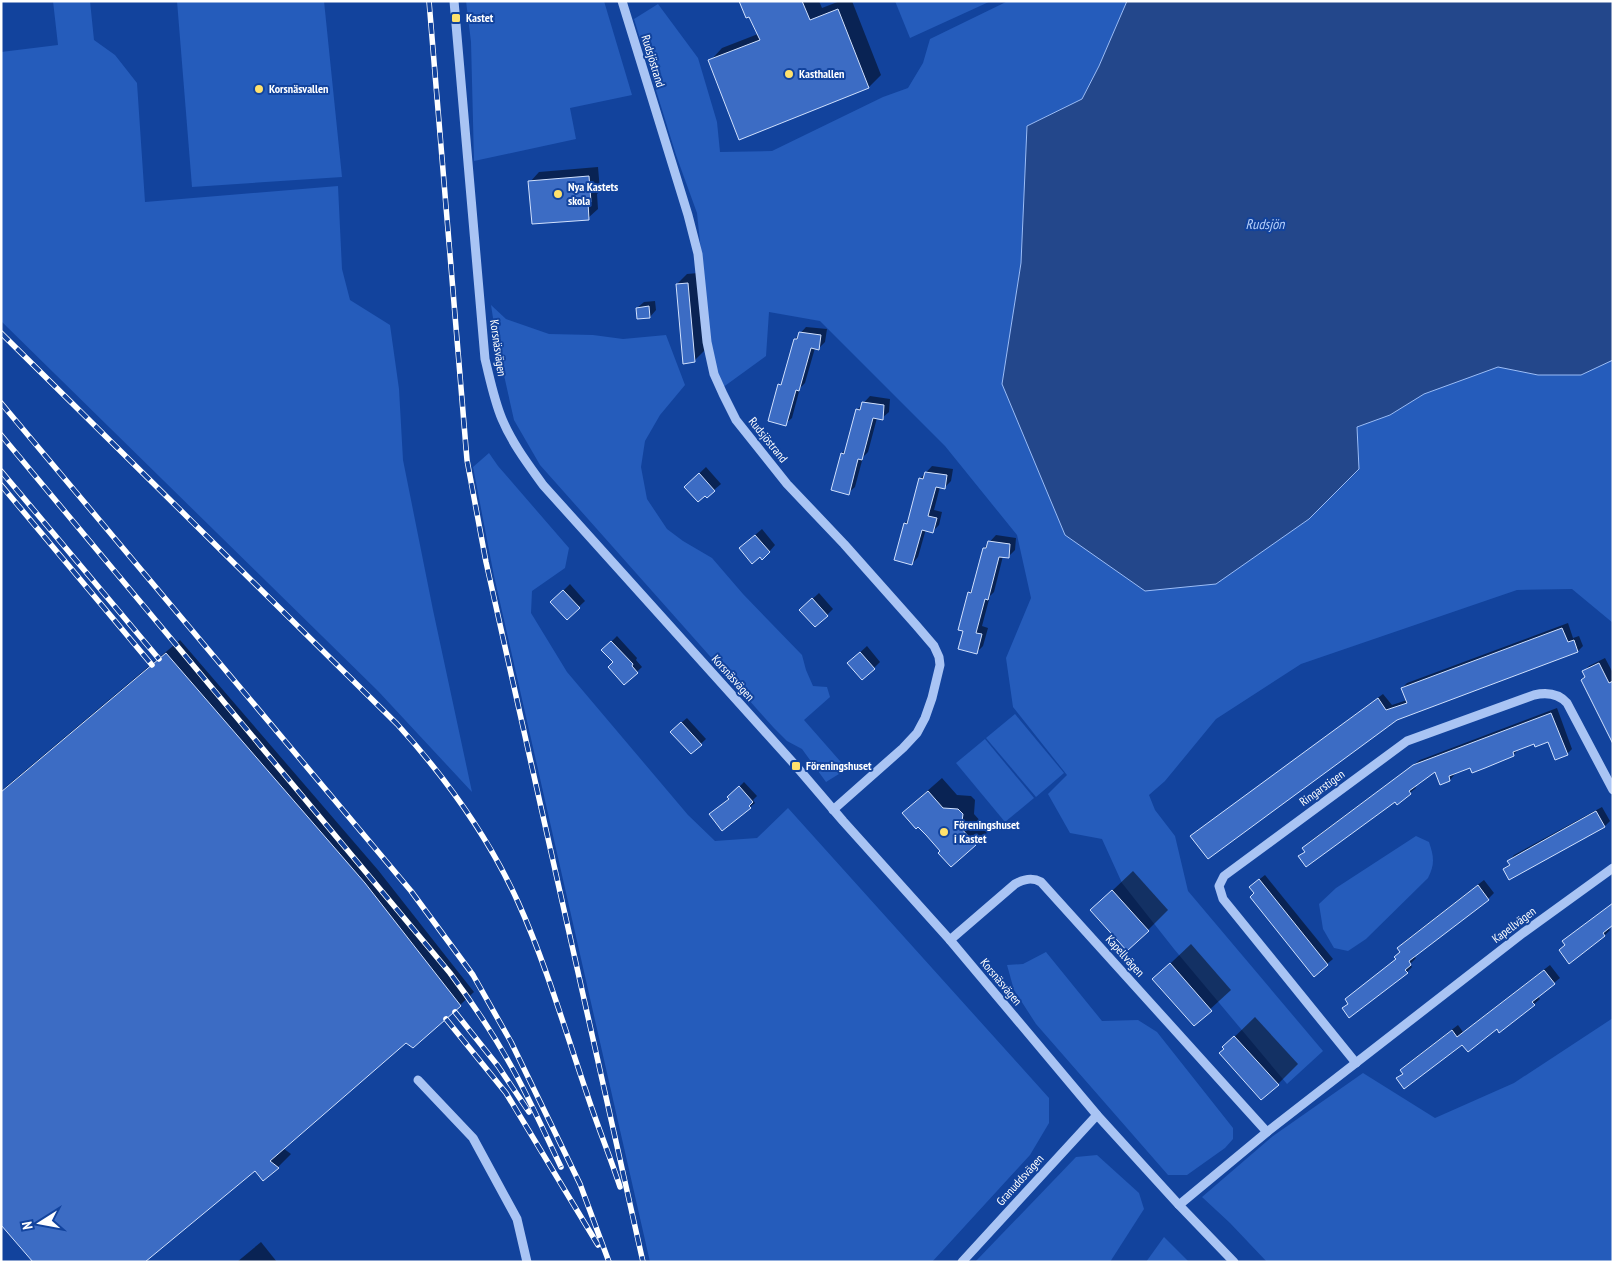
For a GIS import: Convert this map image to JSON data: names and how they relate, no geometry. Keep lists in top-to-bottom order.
{
  "streets": {
    "street": [
      "Rudsjöstrand",
      "Korsnäsvägen",
      "Ringarstigen",
      "Kapellvägen",
      "Granuddsvägen"
    ]
  },
  "crossings": [
    ["Rudsjöstrand", "Korsnäsvägen"],
    ["Korsnäsvägen", "Kapellvägen"],
    ["Korsnäsvägen", "Granuddsvägen"],
    ["Ringarstigen", "Kapellvägen"]
  ],
  "water": ["Rudsjön"],
  "places": {
    "transit": ["Kastet", "Föreningshuset"],
    "other": [
      "Kasthallen",
      "Korsnäsvallen",
      "Nya Kastets skola",
      "Föreningshuset i Kastet"
    ]
  },
  "north": "left"
}
